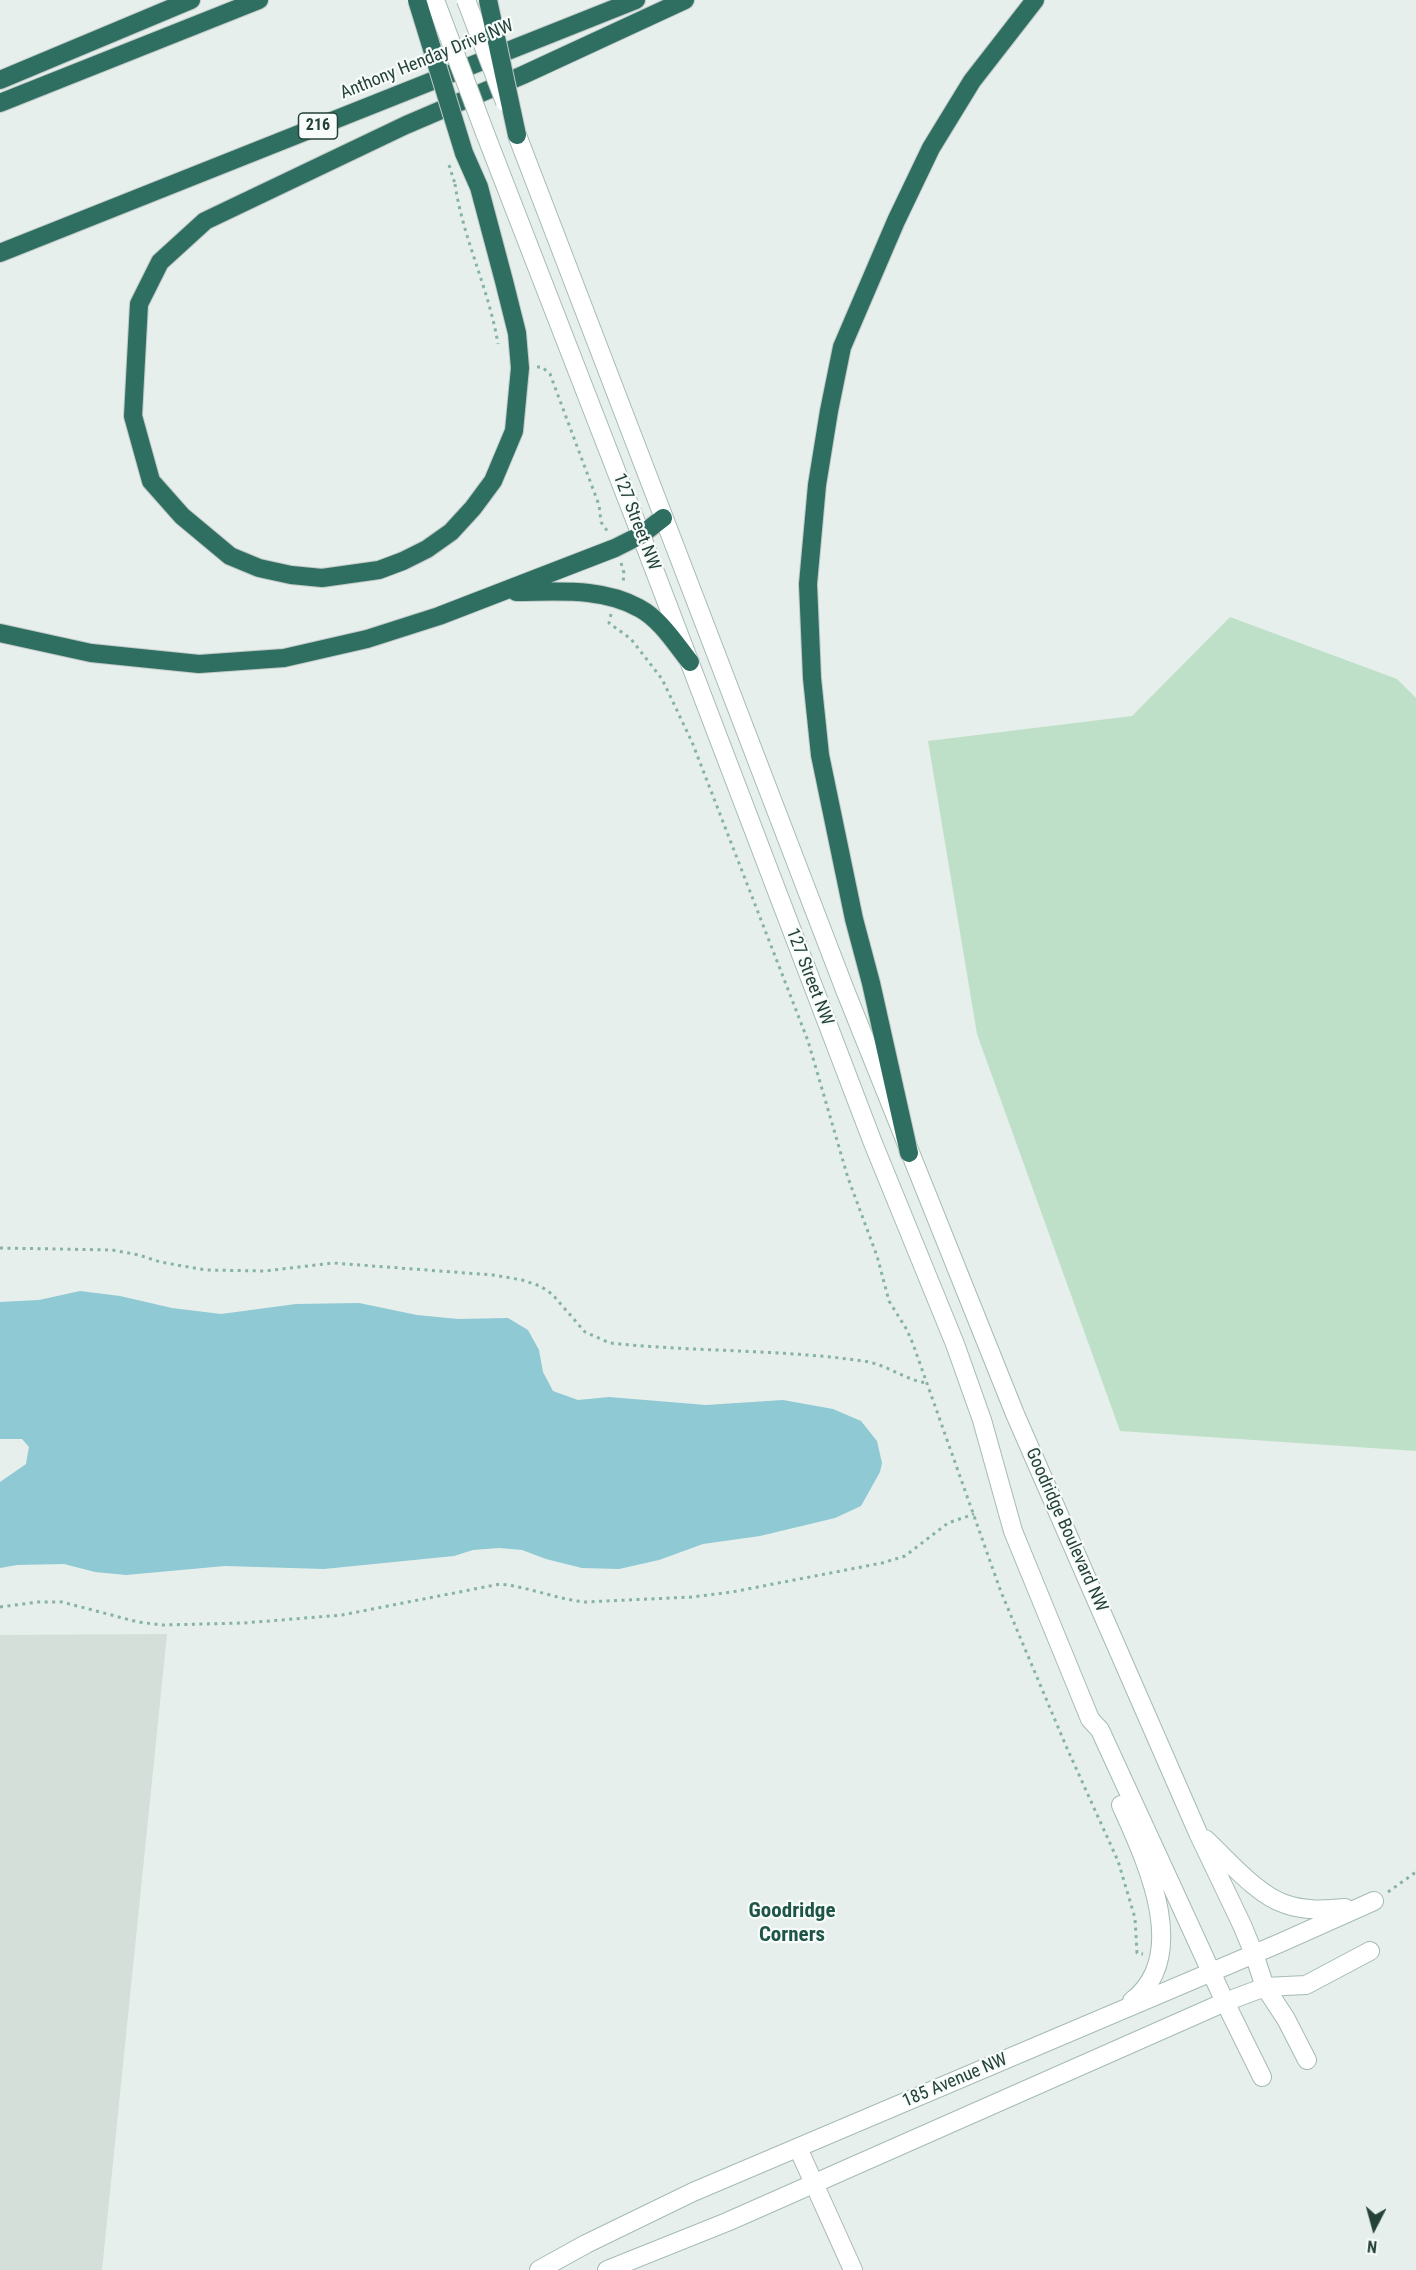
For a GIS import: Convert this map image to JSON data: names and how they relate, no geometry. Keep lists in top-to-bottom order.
{
  "streets": {
    "highway": ["Anthony Henday Drive NW", "216"],
    "main road": ["127 Street NW", "Goodridge Boulevard NW", "185 Avenue NW"]
  },
  "crossings": [
    ["127 Street NW", "Goodridge Boulevard NW"],
    ["Goodridge Boulevard NW", "185 Avenue NW"]
  ],
  "districts": ["Goodridge Corners"],
  "north": "bottom"
}
